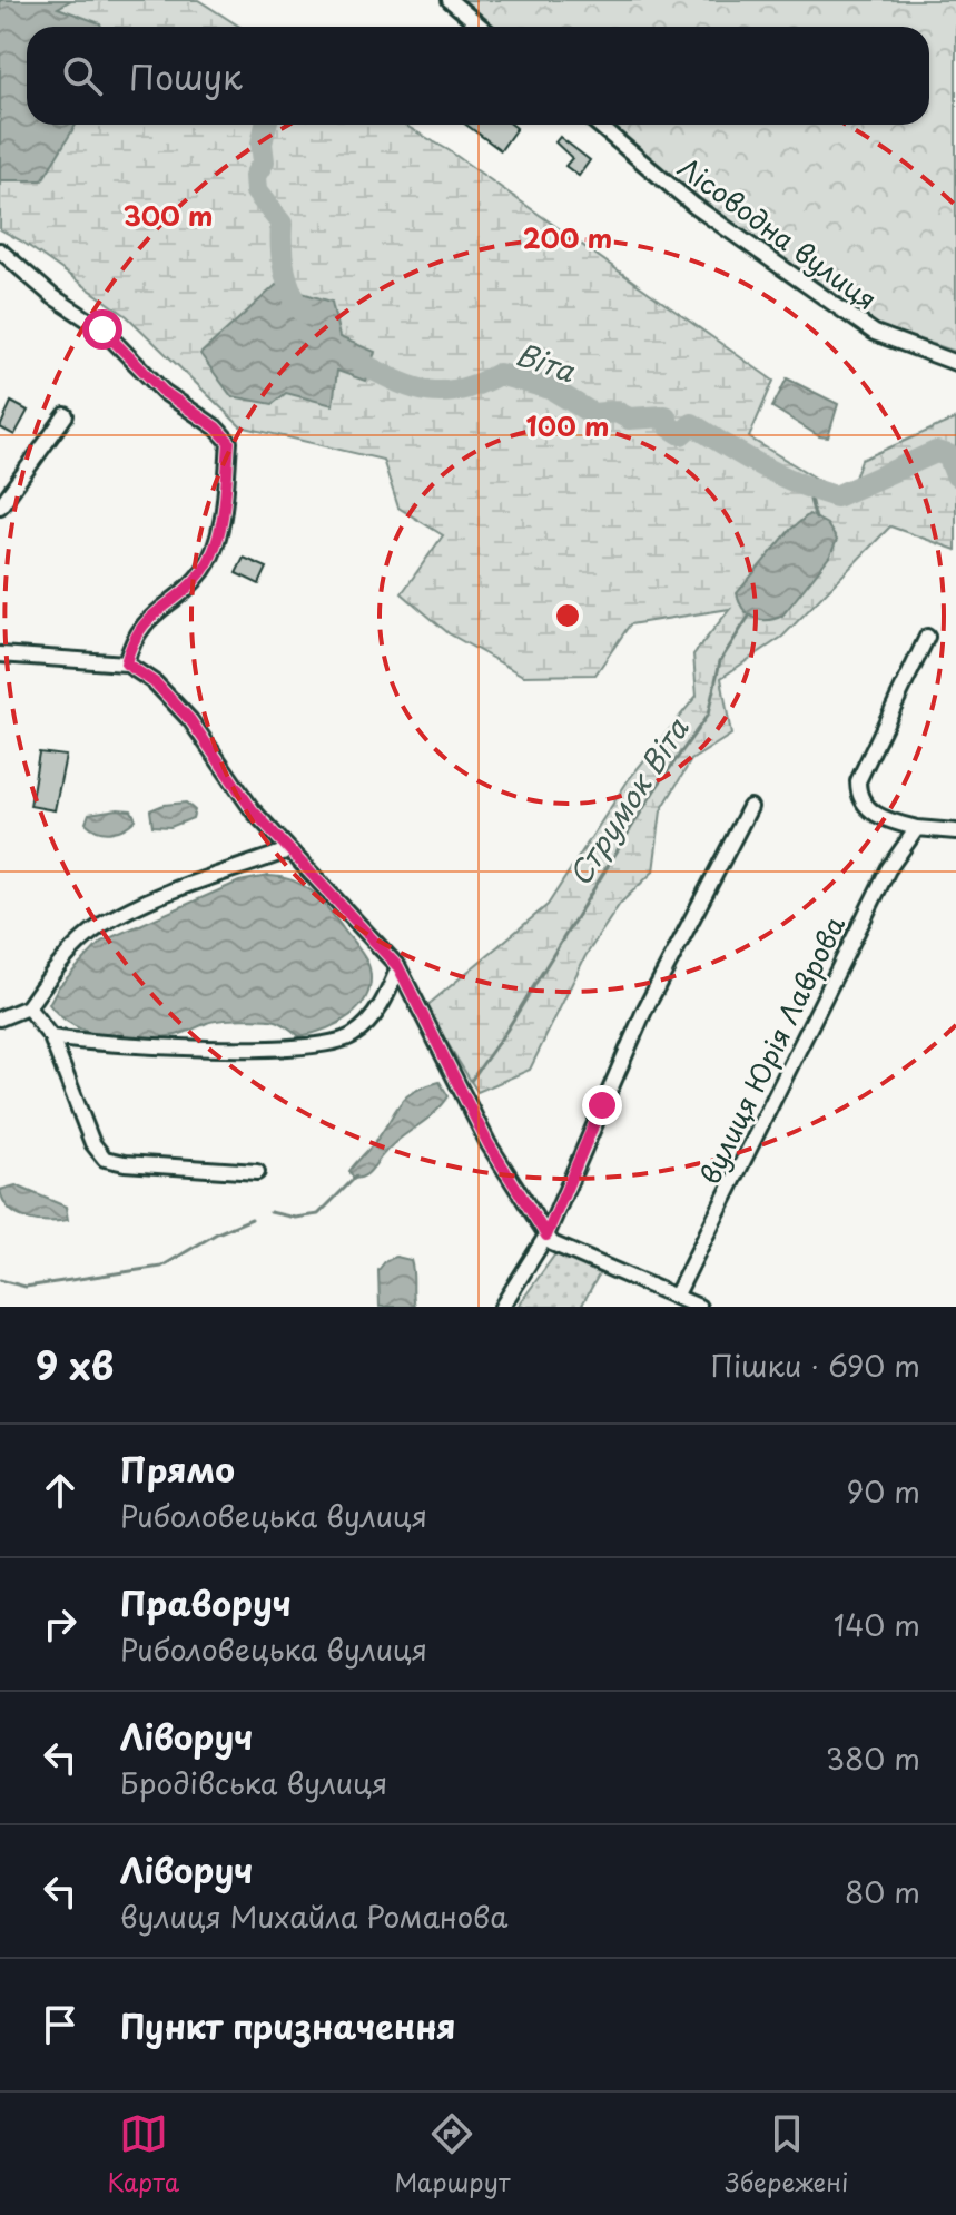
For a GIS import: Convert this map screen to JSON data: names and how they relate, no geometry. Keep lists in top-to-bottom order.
{
  "streets": {
    "street": ["Лісоводна вулиця", "вулиця Юрія Лаврова"]
  },
  "water": ["Віта", "Струмок Віта"],
  "page": {
    "search": "Пошук",
    "heading": ["9 хв", "Пішки · 690 m"],
    "list": [
      ["Прямо", "Риболовецька вулиця", "90 m"],
      ["Праворуч", "Риболовецька вулиця", "140 m"],
      ["Ліворуч", "Бродівська вулиця", "380 m"],
      ["Ліворуч", "вулиця Михайла Романова", "80 m"],
      "Пункт призначення"
    ],
    "nav": ["Карта", "Маршрут", "Збережені"]
  },
  "rings": ["300 m", "200 m", "100 m"]
}
